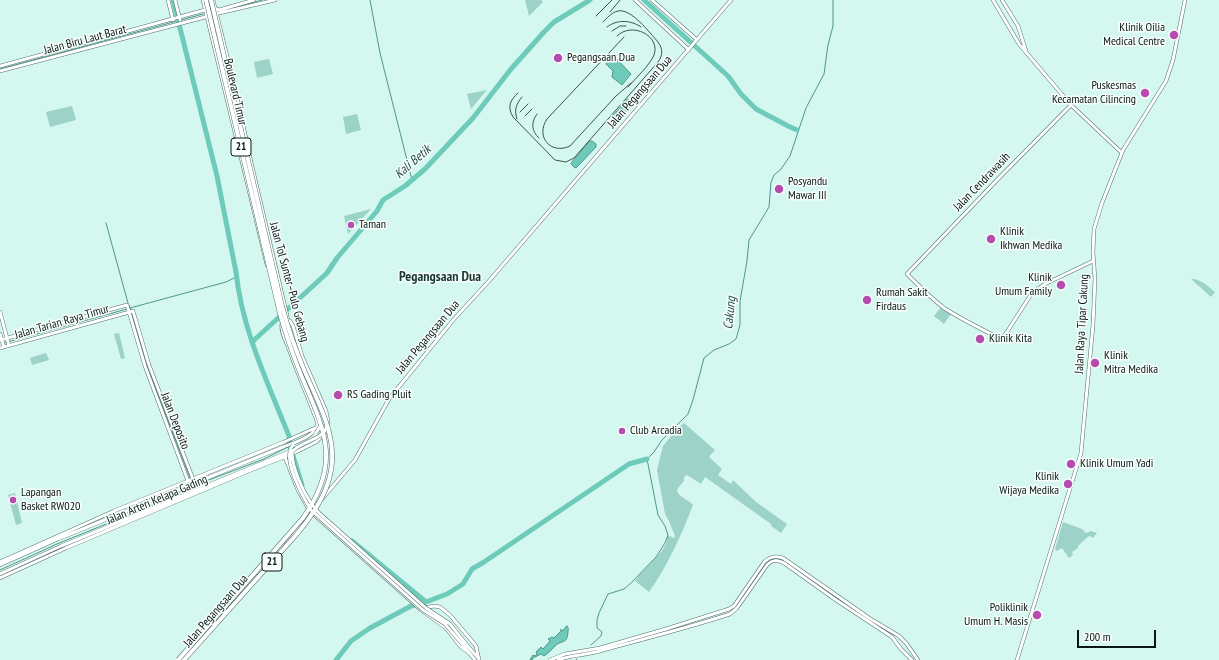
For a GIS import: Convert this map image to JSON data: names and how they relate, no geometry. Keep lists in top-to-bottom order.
{
  "streets": {
    "highway": ["21", "Jalan Tol Sunter–Pulo Gebang"],
    "street": [
      "Jalan Biru Laut Barat",
      "Boulevard Timur",
      "Jalan Pegangsaan Dua",
      "Jalan Cendrawasih",
      "Jalan Tarian Raya Timur",
      "Jalan Raya Tipar Cakung",
      "Jalan Deposito",
      "Jalan Arteri Kelapa Gading"
    ]
  },
  "crossings": [
    ["Boulevard Timur", "Jalan Tol Sunter–Pulo Gebang"],
    ["Jalan Pegangsaan Dua", "Jalan Tol Sunter–Pulo Gebang"],
    ["Jalan Cendrawasih", "Jalan Raya Tipar Cakung"],
    ["Jalan Tarian Raya Timur", "Jalan Deposito"],
    ["Jalan Deposito", "Jalan Arteri Kelapa Gading"]
  ],
  "districts": ["Pegangsaan Dua"],
  "water": ["Kali Betik", "Cakung"],
  "places": [
    "Klinik Oilia Medical Centre",
    "Pegangsaan Dua",
    "Puskesmas Kecamatan Cilincing",
    "Posyandu Mawar III",
    "Taman",
    "Klinik Ikhwan Medika",
    "Klinik Umum Family",
    "Rumah Sakit Firdaus",
    "Klinik Kita",
    "Klinik Mitra Medika",
    "RS Gading Pluit",
    "Club Arcadia",
    "Klinik Umum Yadi",
    "Klinik Wijaya Medika",
    "Lapangan Basket RW020",
    "Poliklinik Umum H. Masis"
  ],
  "scale_bar": "200 m"
}
